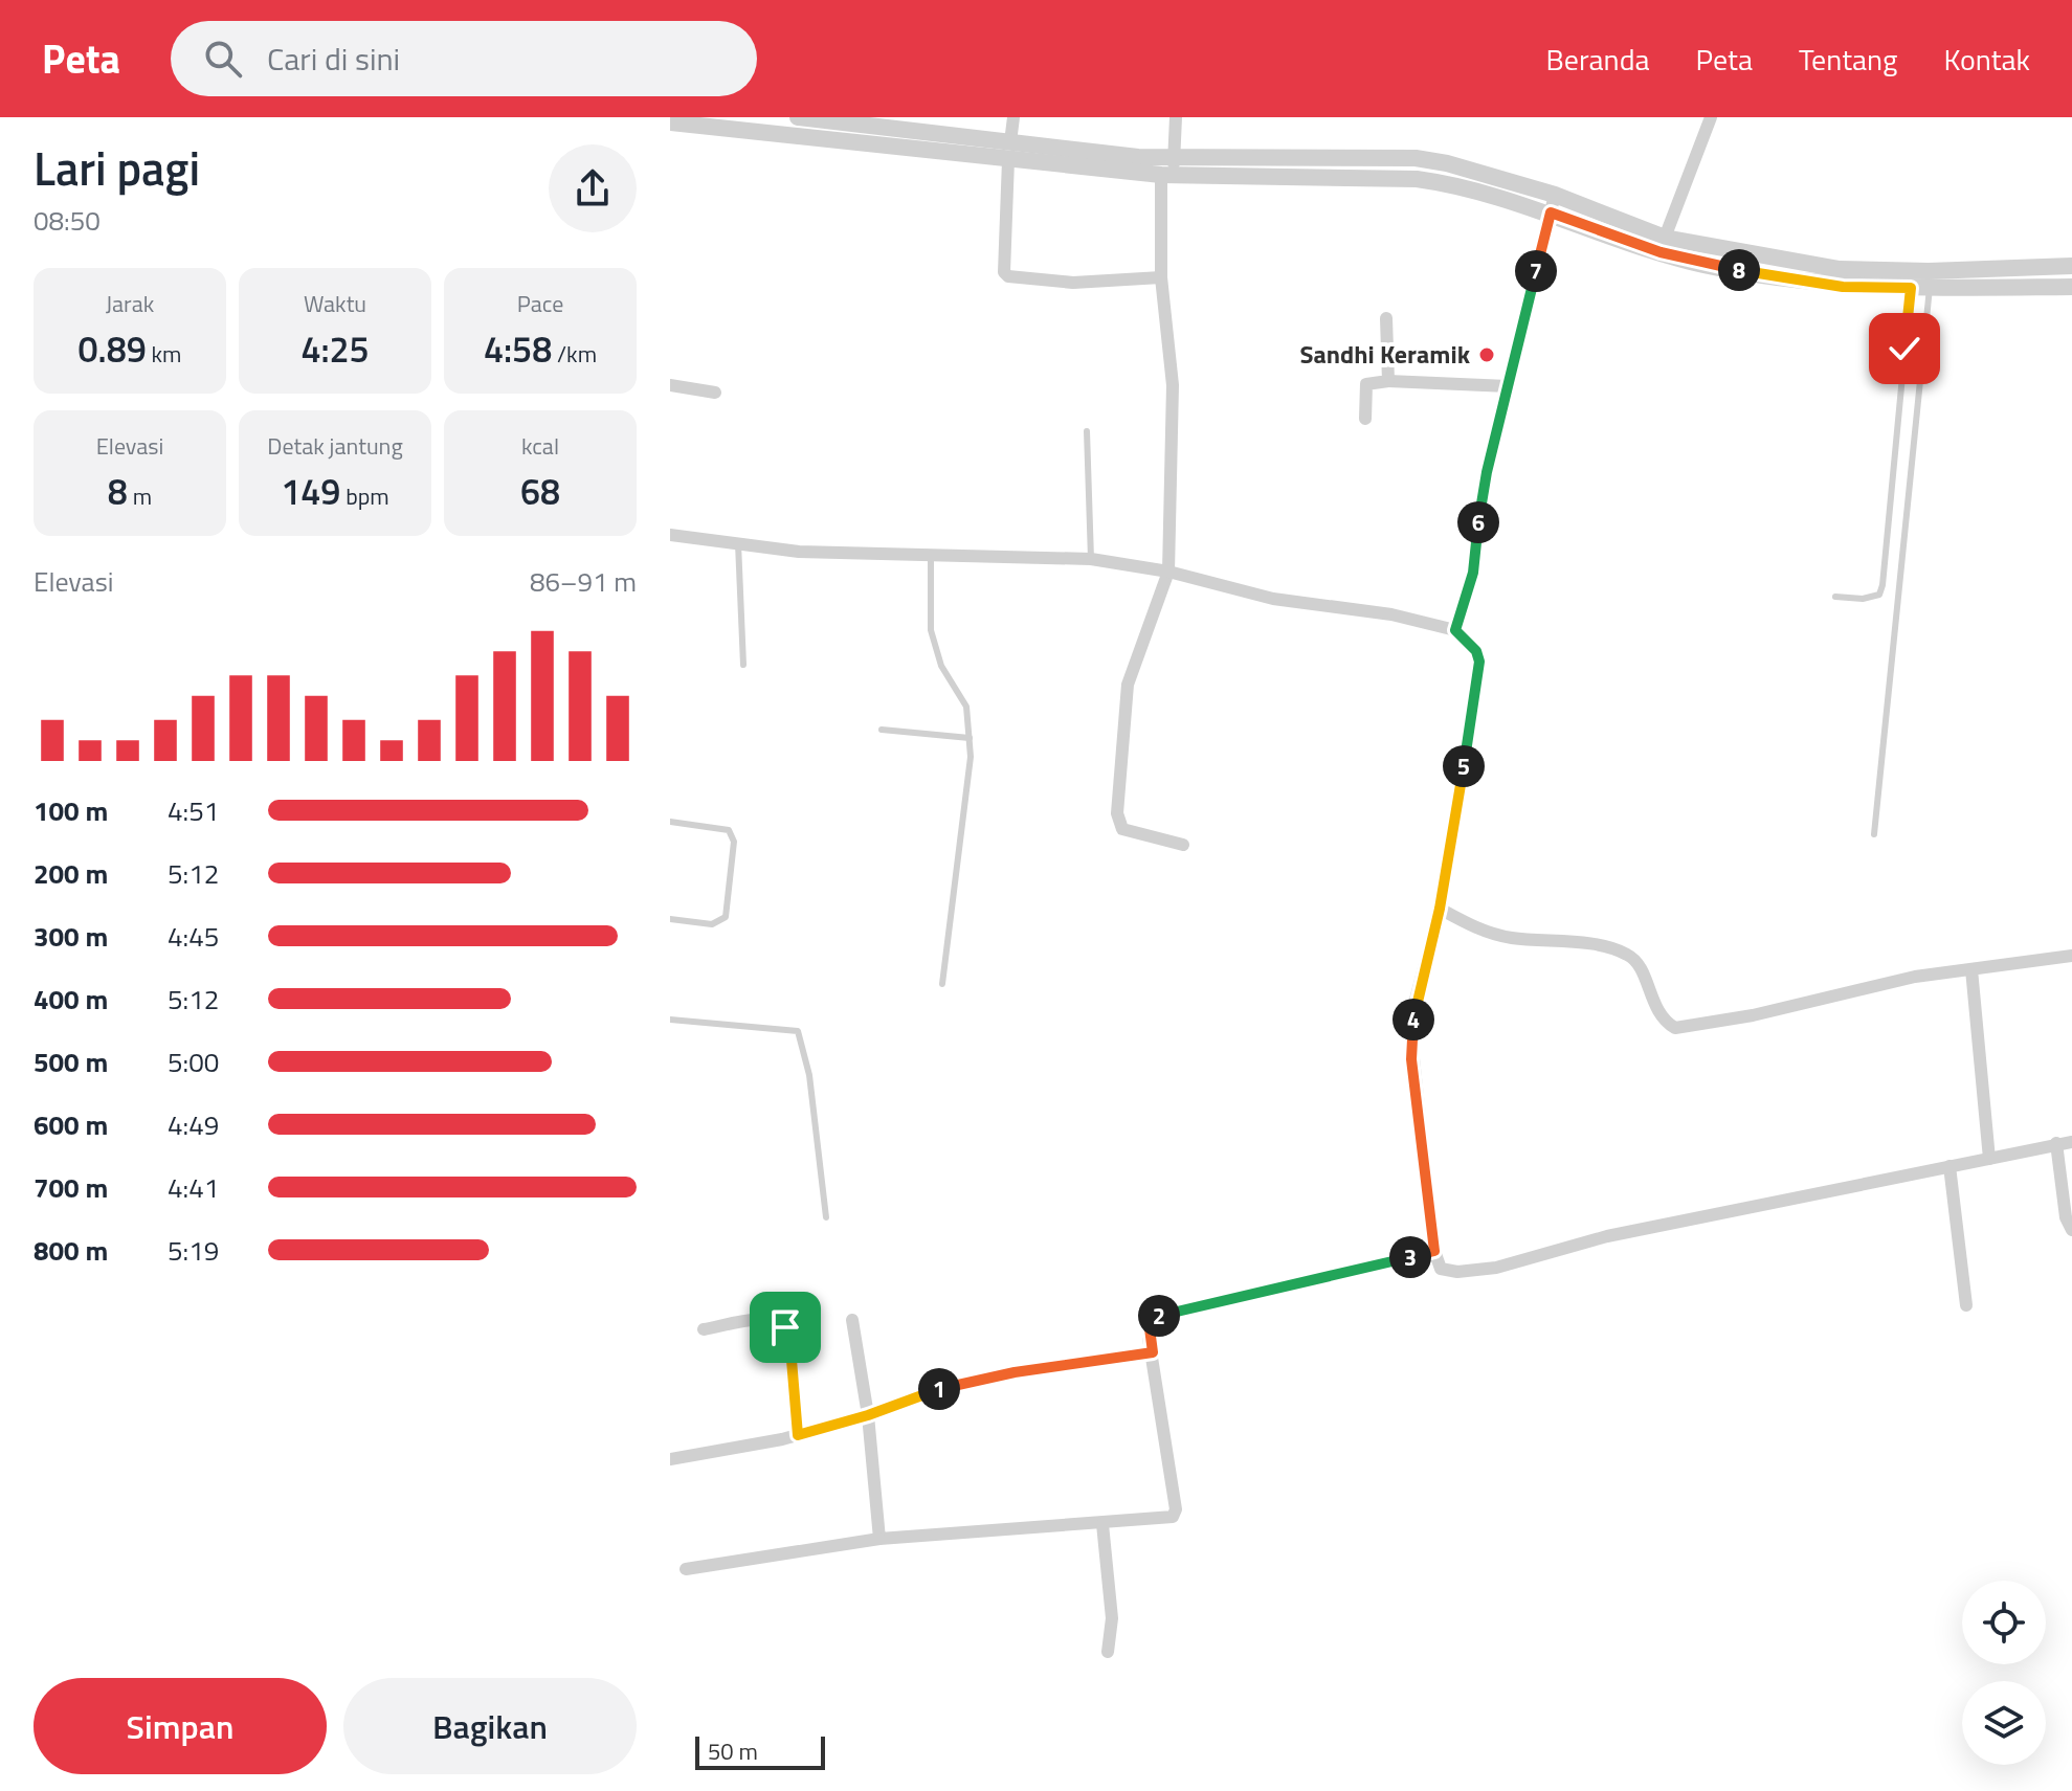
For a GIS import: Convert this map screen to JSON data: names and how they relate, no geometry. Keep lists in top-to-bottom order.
{
  "places": ["Sandhi Keramik"],
  "scale_bar": "50 m",
  "page": {
    "header": "Peta",
    "search": "Cari di sini",
    "nav": [
      "Beranda",
      "Peta",
      "Tentang",
      "Kontak"
    ],
    "heading": ["Lari pagi", "08:50"],
    "pins": [
      "8",
      "7",
      "6",
      "5",
      "4",
      "3",
      "2",
      "1"
    ],
    "stats": [
      ["Jarak", "0.89 km"],
      ["Waktu", "4:25"],
      ["Pace", "4:58 /km"],
      ["Elevasi", "8 m"],
      ["Detak jantung", "149 bpm"],
      ["kcal", "68"]
    ],
    "chart": ["Elevasi", "86–91 m"],
    "list": [
      {
        "name": "100 m",
        "note": "4:51"
      },
      {
        "name": "200 m",
        "note": "5:12"
      },
      {
        "name": "300 m",
        "note": "4:45"
      },
      {
        "name": "400 m",
        "note": "5:12"
      },
      {
        "name": "500 m",
        "note": "5:00"
      },
      {
        "name": "600 m",
        "note": "4:49"
      },
      {
        "name": "700 m",
        "note": "4:41"
      },
      {
        "name": "800 m",
        "note": "5:19"
      }
    ],
    "buttons": ["Simpan", "Bagikan"],
    "scale": "50 m"
  }
}
